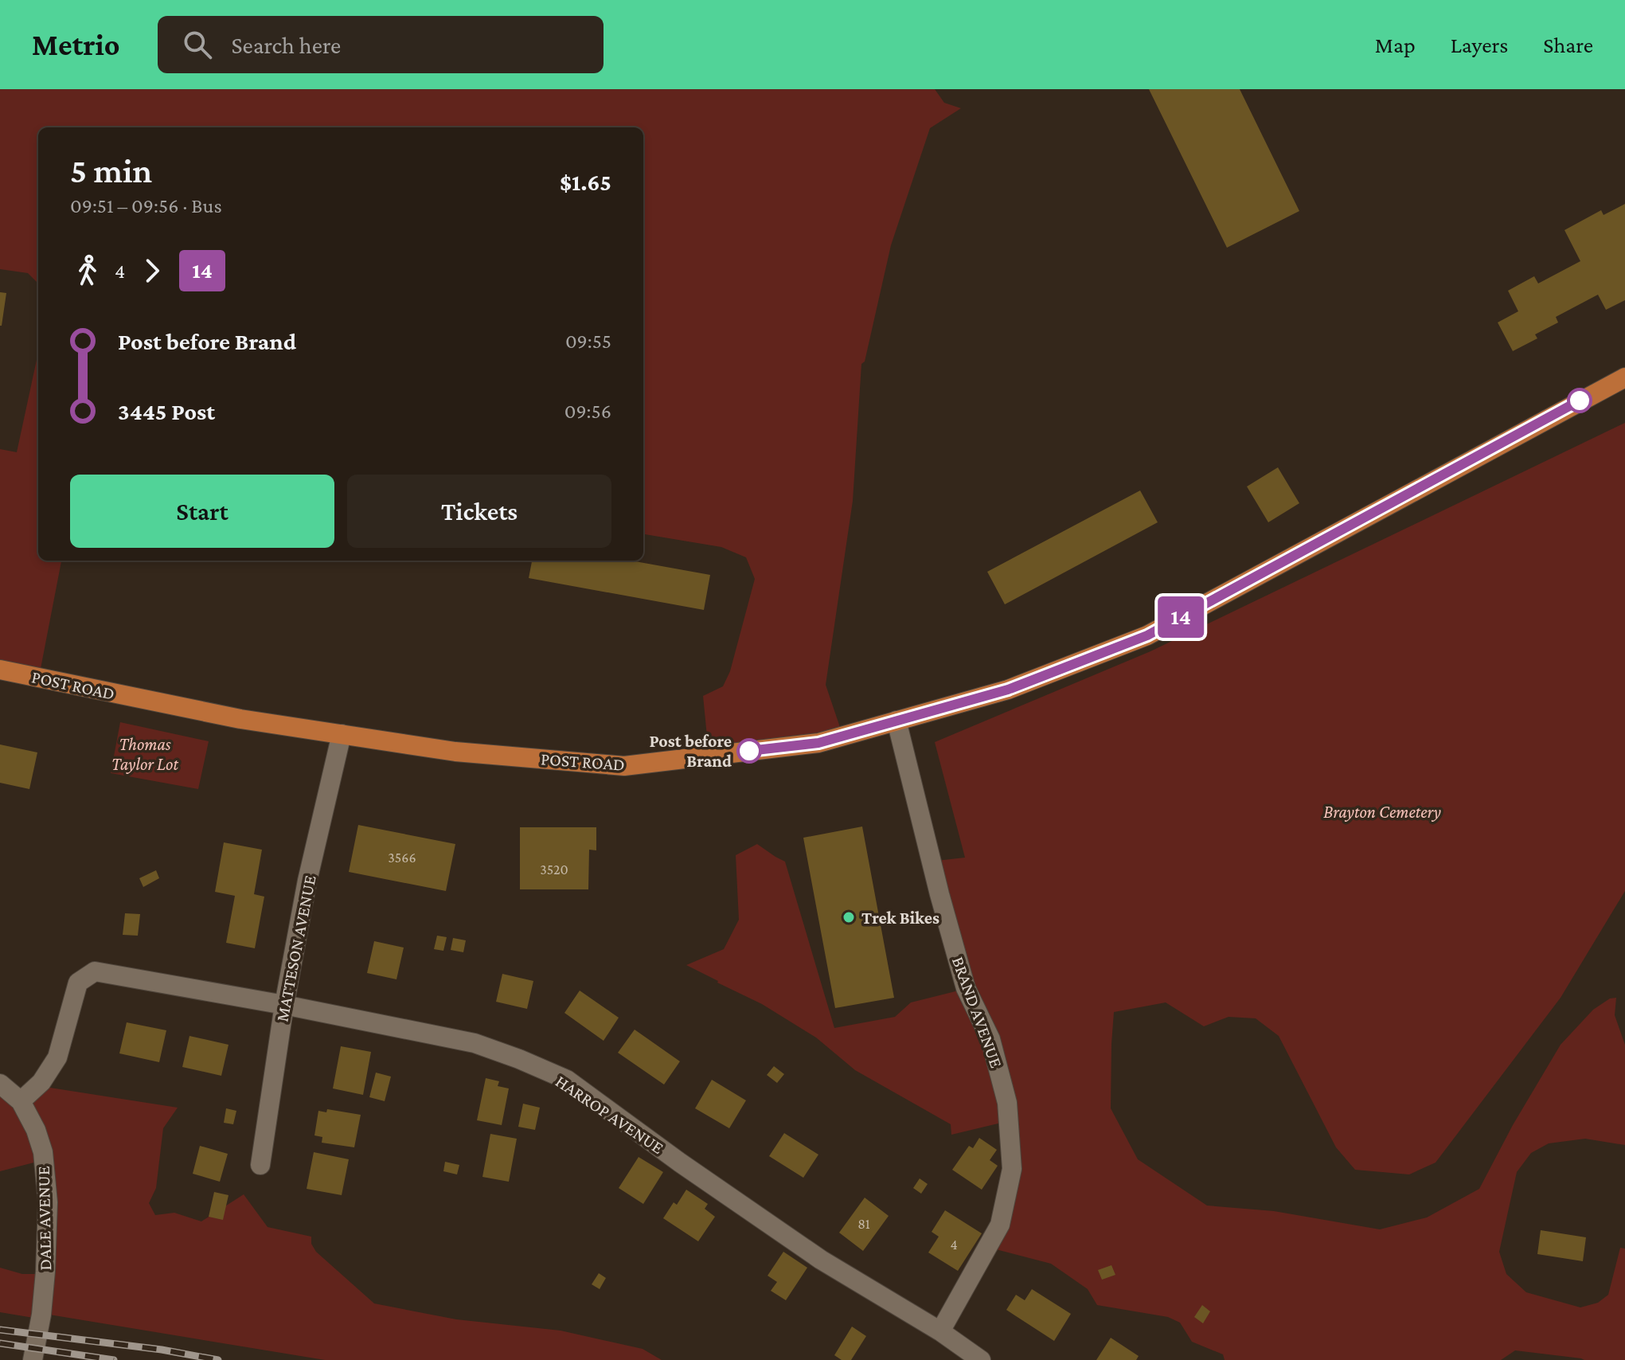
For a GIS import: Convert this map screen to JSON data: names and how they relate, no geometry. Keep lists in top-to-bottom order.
{
  "streets": {
    "main road": ["POST ROAD"],
    "street": [
      "MATTESON AVENUE",
      "BRAND AVENUE",
      "HARROP AVENUE",
      "DALE AVENUE"
    ]
  },
  "crossings": [
    ["POST ROAD", "MATTESON AVENUE"],
    ["POST ROAD", "BRAND AVENUE"],
    ["MATTESON AVENUE", "HARROP AVENUE"],
    ["BRAND AVENUE", "HARROP AVENUE"],
    ["HARROP AVENUE", "DALE AVENUE"]
  ],
  "parks": ["Thomas Taylor Lot", "Brayton Cemetery"],
  "places": ["Post before Brand", "Trek Bikes"],
  "lines": ["bus line 14"],
  "house_numbers": [
    "3566",
    "3520",
    "81",
    "4"
  ],
  "page": {
    "header": "Metrio",
    "search": "Search here",
    "nav": ["Map", "Layers", "Share"],
    "on_map": "14",
    "heading": ["5 min", "09:51 – 09:56 · Bus", "$1.65"],
    "legs": ["4", "14"],
    "list": [
      {
        "name": "Post before Brand",
        "value": "09:55"
      },
      {
        "name": "3445 Post",
        "value": "09:56"
      }
    ],
    "buttons": ["Start", "Tickets"]
  }
}
